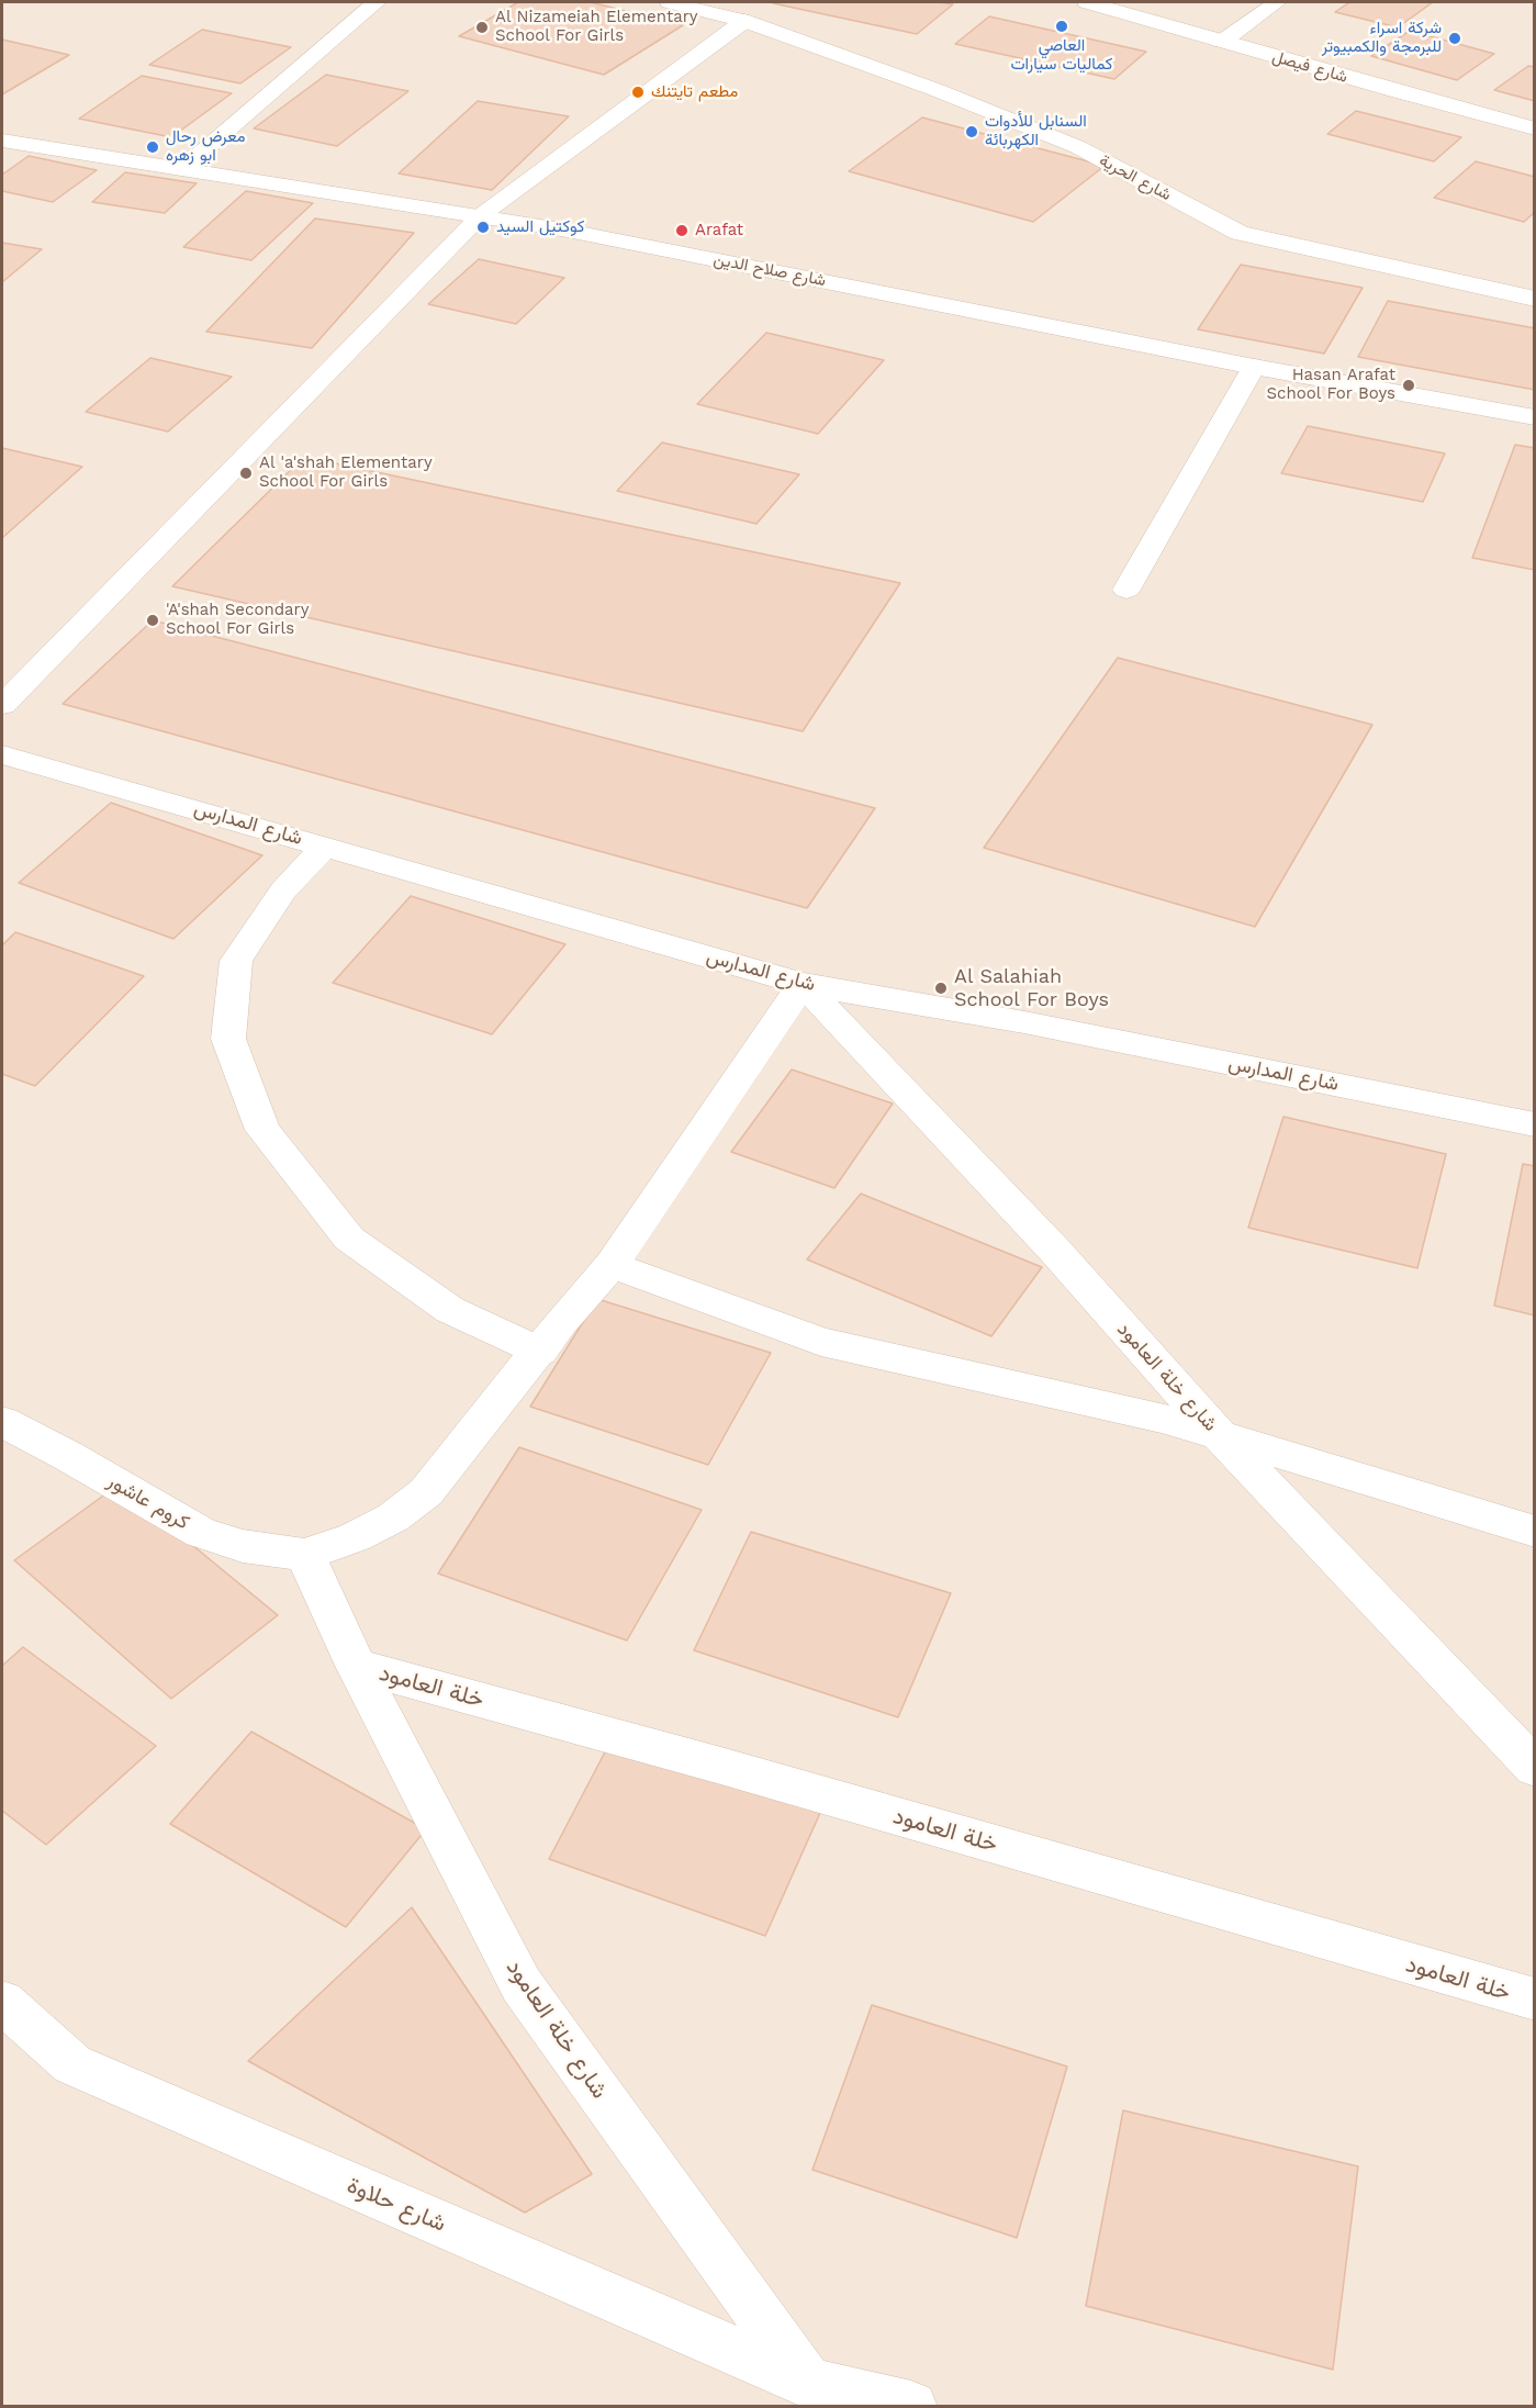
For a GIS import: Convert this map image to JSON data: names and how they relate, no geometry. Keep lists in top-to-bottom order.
{
  "streets": {
    "street": [
      "شارع فيصل",
      "شارع الحرية",
      "شارع صلاح الدين",
      "شارع المدارس",
      "شارع خلة العامود",
      "كروم عاشور",
      "خلة العامود",
      "شارع حلاوة"
    ]
  },
  "crossings": [
    ["شارع المدارس", "شارع خلة العامود"],
    ["شارع خلة العامود", "كروم عاشور"],
    ["شارع خلة العامود", "خلة العامود"],
    ["شارع خلة العامود", "شارع حلاوة"]
  ],
  "places": [
    "العاصي كماليات سيارات",
    "Al Nizameiah Elementary School For Girls",
    "شركة اسراء للبرمجة والكمبيوتر",
    "مطعم تايتنك",
    "السنابل للأدوات الكهربائة",
    "معرض رحال ابو زهره",
    "كوكتيل السيد",
    "Arafat",
    "Hasan Arafat School For Boys",
    "Al 'a'shah Elementary School For Girls",
    "'A'shah Secondary School For Girls",
    "Al Salahiah School For Boys"
  ]
}
